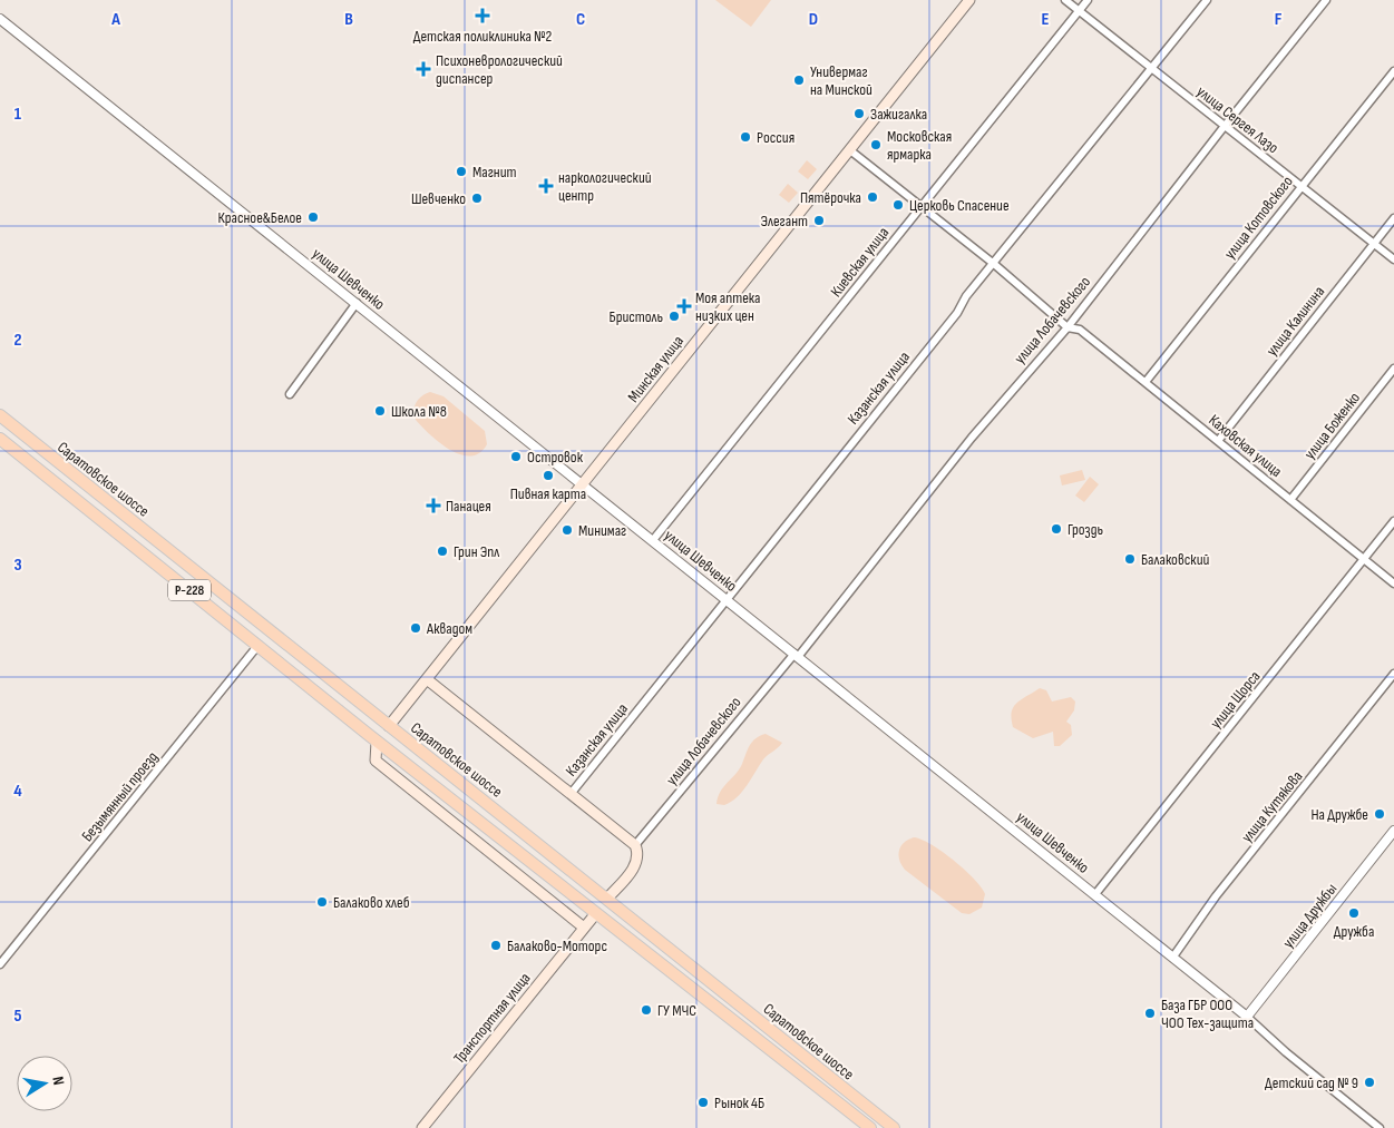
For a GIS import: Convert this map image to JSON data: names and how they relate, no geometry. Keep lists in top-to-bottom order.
{
  "streets": {
    "main road": [
      "Минская улица",
      "Саратовское шоссе",
      "Р-228",
      "Транспортная улица"
    ],
    "street": [
      "улица Сергея Лазо",
      "улица Котовского",
      "Киевская улица",
      "улица Шевченко",
      "улица Лобачевского",
      "улица Калинина",
      "Казанская улица",
      "улица Боженко",
      "Каховская улица",
      "улица Щорса",
      "Безымянный проезд",
      "улица Кутякова",
      "улица Дружбы"
    ]
  },
  "crossings": [
    ["улица Сергея Лазо", "улица Котовского"],
    ["улица Сергея Лазо", "Киевская улица"],
    ["улица Сергея Лазо", "улица Лобачевского"],
    ["улица Сергея Лазо", "улица Калинина"],
    ["улица Сергея Лазо", "Казанская улица"],
    ["улица Котовского", "Каховская улица"],
    ["Киевская улица", "улица Шевченко"],
    ["Киевская улица", "Каховская улица"],
    ["улица Шевченко", "улица Лобачевского"],
    ["улица Шевченко", "Минская улица"],
    ["улица Шевченко", "Казанская улица"],
    ["улица Шевченко", "улица Щорса"],
    ["улица Шевченко", "улица Кутякова"],
    ["улица Шевченко", "улица Дружбы"],
    ["улица Лобачевского", "Каховская улица"],
    ["улица Калинина", "Каховская улица"],
    ["Минская улица", "Каховская улица"],
    ["Минская улица", "Саратовское шоссе"],
    ["Казанская улица", "Каховская улица"],
    ["улица Боженко", "Каховская улица"],
    ["Каховская улица", "улица Щорса"],
    ["Саратовское шоссе", "Безымянный проезд"],
    ["Саратовское шоссе", "Транспортная улица"]
  ],
  "places": {
    "health": [
      "Детская поликлиника №2",
      "Психоневрологический диспансер",
      "наркологический центр",
      "Моя аптека низких цен",
      "Панацея"
    ],
    "other": [
      "Универмаг на Минской",
      "Зажигалка",
      "Россия",
      "Московская ярмарка",
      "Магнит",
      "Пятёрочка",
      "Шевченко",
      "Церковь Спасение",
      "Красное&Белое",
      "Элегант",
      "Бристоль",
      "Школа №8",
      "Островок",
      "Пивная карта",
      "Гроздь",
      "Минимаг",
      "Грин Эпл",
      "Балаковский",
      "Аквадом",
      "На Дружбе",
      "Балаково хлеб",
      "Дружба",
      "Балаково-Моторс",
      "ГУ МЧС",
      "База ГБР ООО ЧОО Тех-защита",
      "Детский сад № 9",
      "Рынок 4Б"
    ]
  },
  "north": "right",
  "grid": {
    "columns": [
      "A",
      "B",
      "C",
      "D",
      "E",
      "F"
    ],
    "rows": [
      "1",
      "2",
      "3",
      "4",
      "5"
    ]
  }
}
